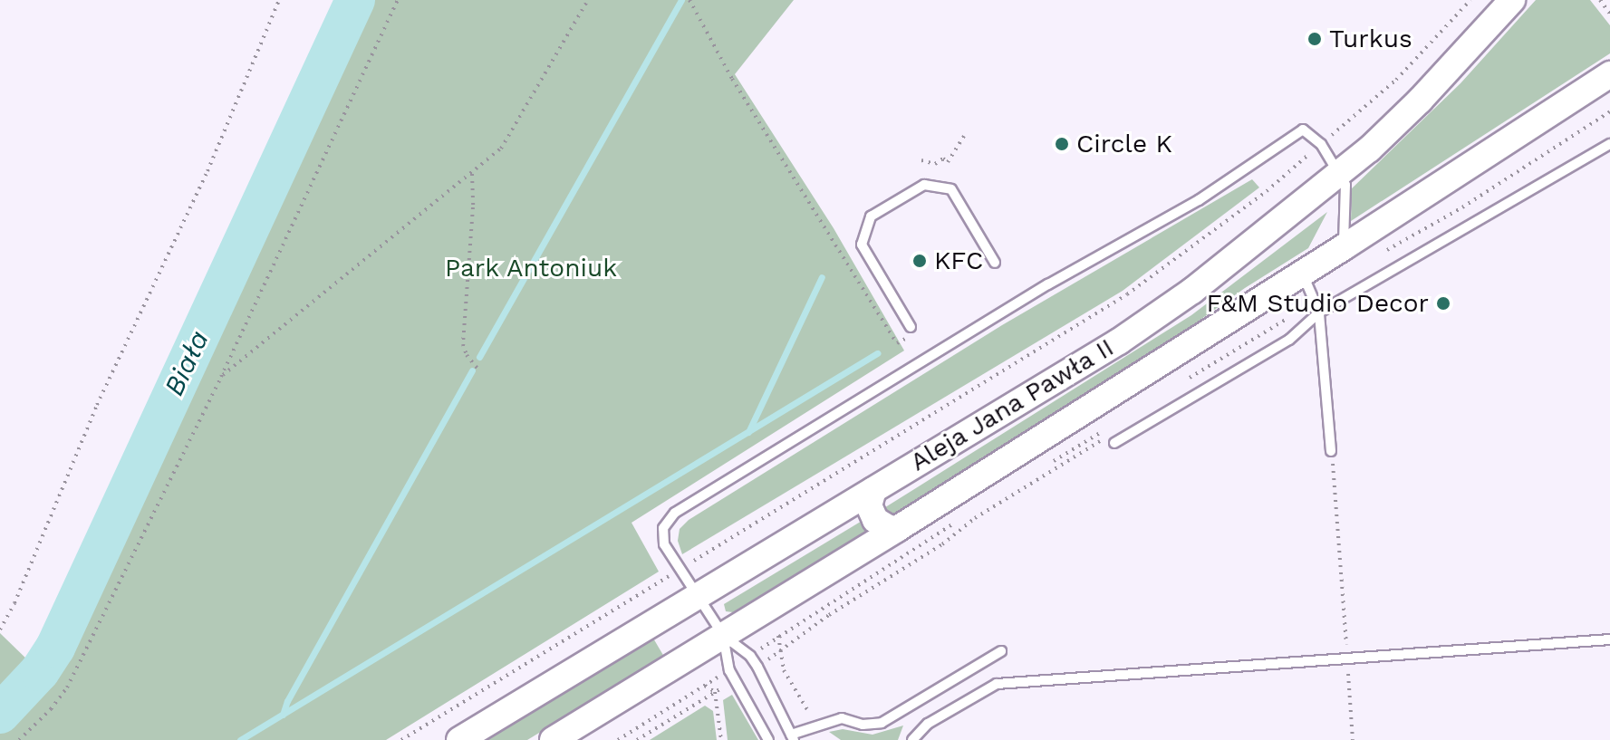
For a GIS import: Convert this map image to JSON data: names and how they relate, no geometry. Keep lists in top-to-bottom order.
{
  "streets": {
    "main road": ["Aleja Jana Pawła II"]
  },
  "water": ["Biała"],
  "parks": ["Park Antoniuk"],
  "places": [
    "Turkus",
    "Circle K",
    "KFC",
    "F&M Studio Decor"
  ]
}
